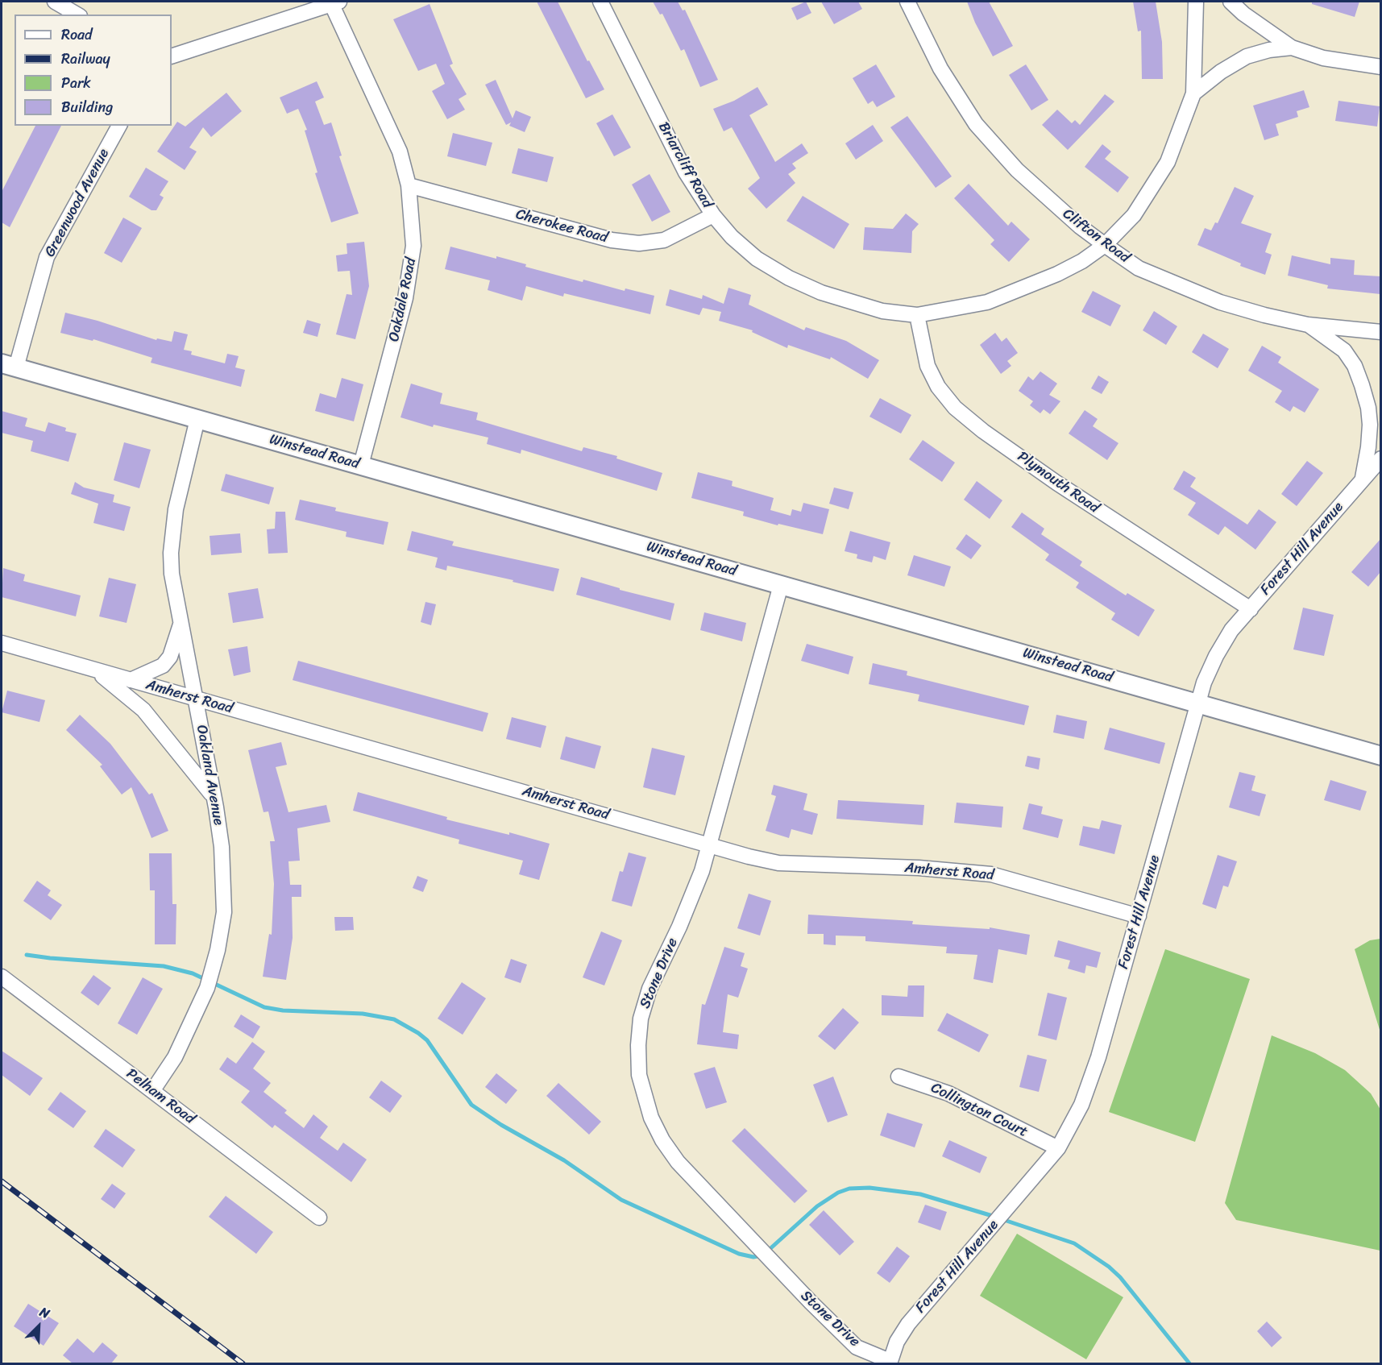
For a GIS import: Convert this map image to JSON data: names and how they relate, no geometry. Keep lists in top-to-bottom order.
{
  "streets": {
    "street": [
      "Briarcliff Road",
      "Greenwood Avenue",
      "Cherokee Road",
      "Clifton Road",
      "Oakdale Road",
      "Winstead Road",
      "Plymouth Road",
      "Forest Hill Avenue",
      "Amherst Road",
      "Oakland Avenue",
      "Stone Drive",
      "Pelham Road",
      "Collington Court"
    ]
  },
  "crossings": [
    ["Briarcliff Road", "Cherokee Road"],
    ["Briarcliff Road", "Clifton Road"],
    ["Briarcliff Road", "Plymouth Road"],
    ["Greenwood Avenue", "Winstead Road"],
    ["Cherokee Road", "Oakdale Road"],
    ["Oakdale Road", "Winstead Road"],
    ["Winstead Road", "Forest Hill Avenue"],
    ["Winstead Road", "Oakland Avenue"],
    ["Winstead Road", "Stone Drive"],
    ["Plymouth Road", "Forest Hill Avenue"],
    ["Forest Hill Avenue", "Amherst Road"],
    ["Forest Hill Avenue", "Stone Drive"],
    ["Forest Hill Avenue", "Collington Court"],
    ["Amherst Road", "Oakland Avenue"],
    ["Amherst Road", "Stone Drive"],
    ["Oakland Avenue", "Pelham Road"]
  ],
  "legend": [
    "Road",
    "Railway",
    "Park",
    "Building"
  ],
  "north": "top right"
}
